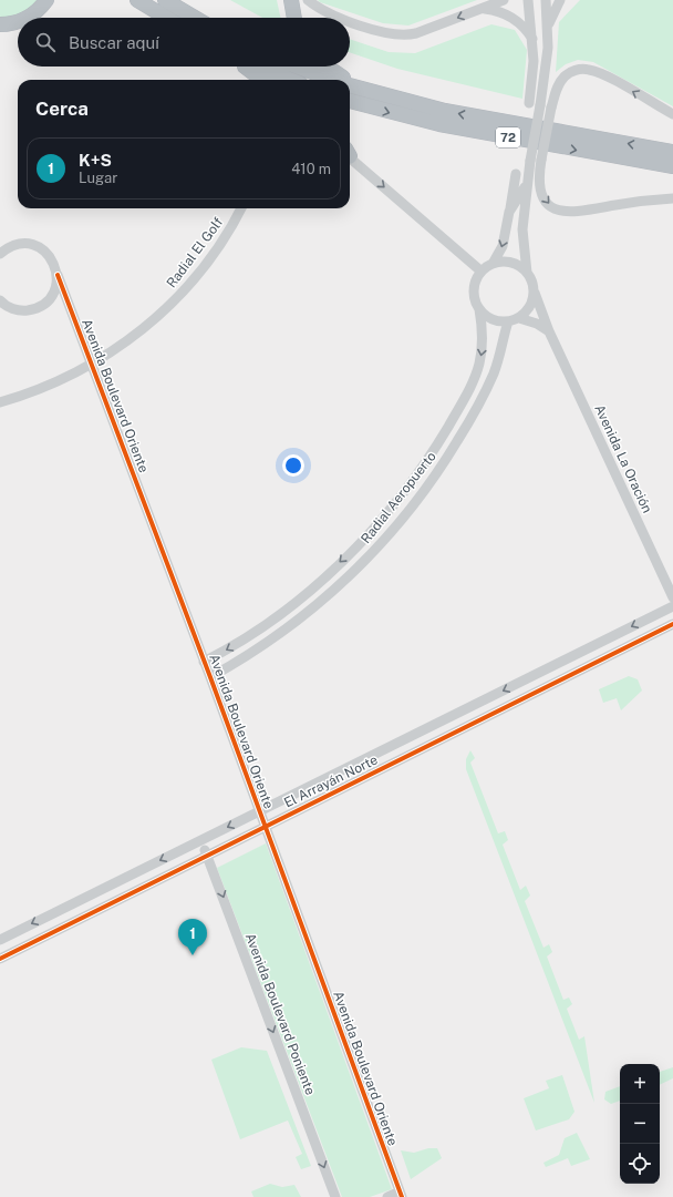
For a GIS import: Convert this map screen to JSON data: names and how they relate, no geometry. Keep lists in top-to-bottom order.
{
  "streets": {
    "highway": ["72"],
    "street": [
      "Radial El Golf",
      "Avenida Boulevard Oriente",
      "Avenida La Oración",
      "Radial Aeropuerto",
      "El Arrayán Norte",
      "Avenida Boulevard Poniente"
    ]
  },
  "crossings": [
    ["Radial El Golf", "Avenida Boulevard Oriente"],
    ["Avenida Boulevard Oriente", "Radial Aeropuerto"],
    ["Avenida Boulevard Oriente", "El Arrayán Norte"],
    ["Avenida La Oración", "Radial Aeropuerto"],
    ["El Arrayán Norte", "Avenida Boulevard Poniente"]
  ],
  "one_way": ["Avenida Boulevard Poniente"],
  "page": {
    "search": "Buscar aquí",
    "heading": "Cerca",
    "list": [
      {
        "mark": "1",
        "name": "K+S",
        "note": "Lugar",
        "value": "410 m"
      }
    ],
    "pins": "1",
    "map_buttons": ["+", "−"]
  }
}
